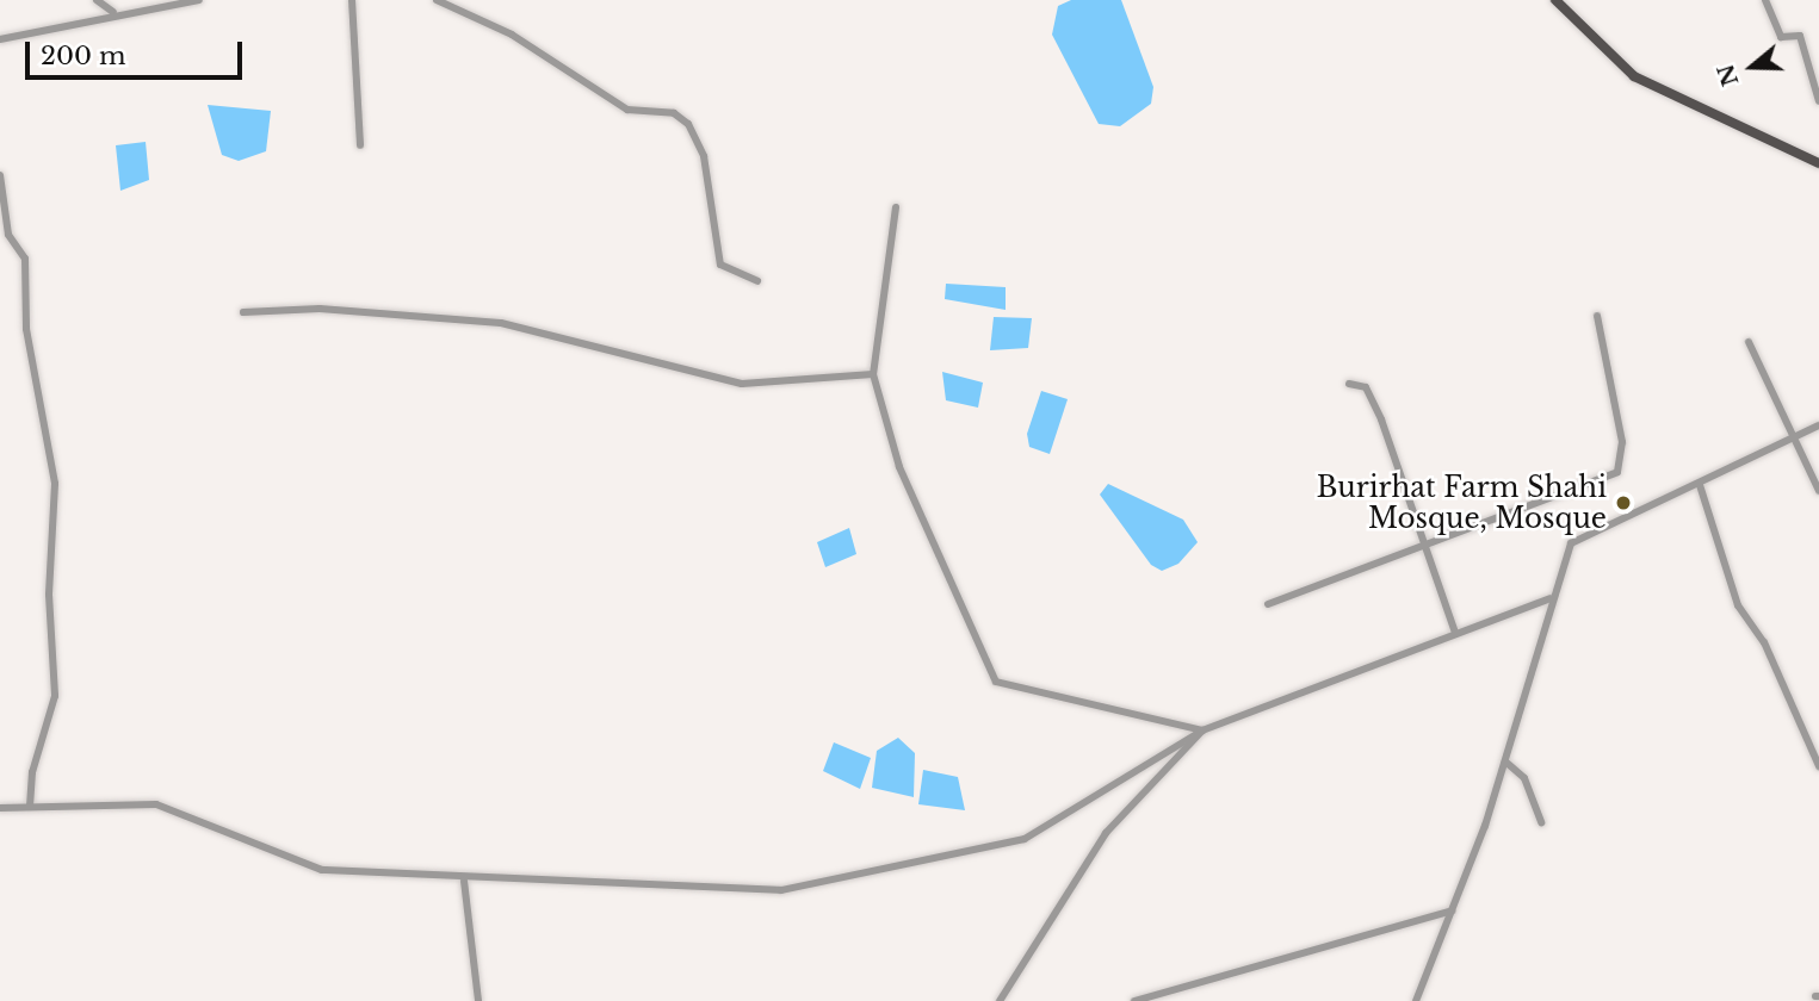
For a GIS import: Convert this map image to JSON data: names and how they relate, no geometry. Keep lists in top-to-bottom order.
{
  "places": ["Burirhat Farm Shahi Mosque, Mosque"],
  "scale_bar": "200 m",
  "north": "left"
}
